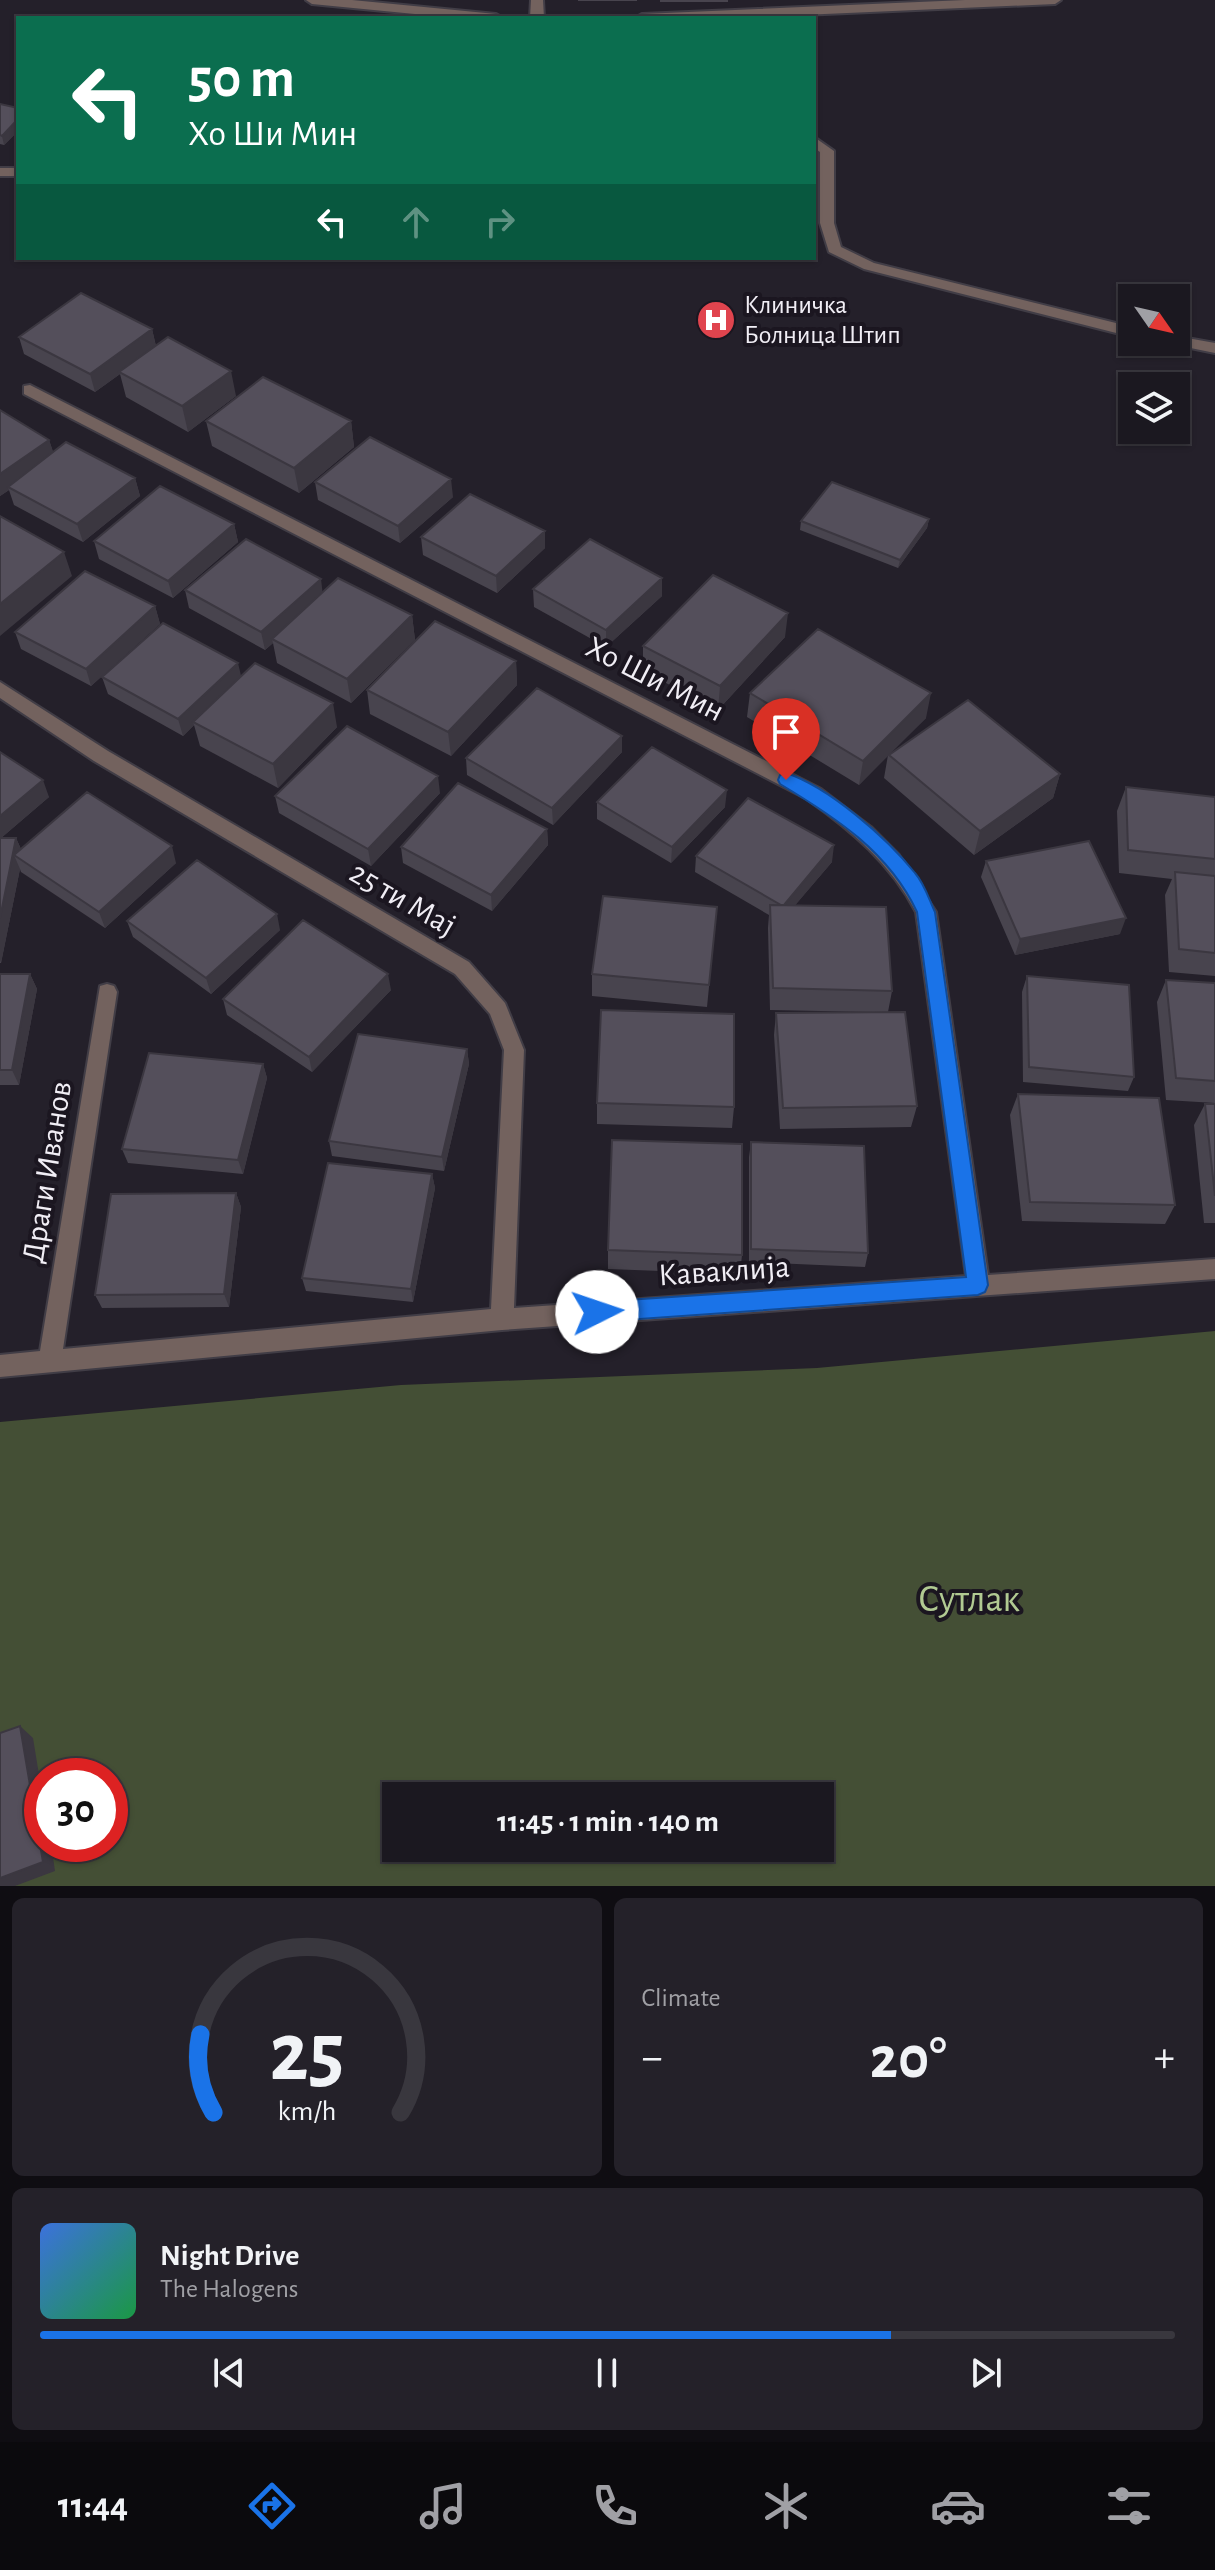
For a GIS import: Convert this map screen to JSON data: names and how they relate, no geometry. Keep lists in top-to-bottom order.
{
  "streets": {
    "street": [
      "Хо Ши Мин",
      "25 ти Мај",
      "Драги Иванов",
      "Каваклија"
    ]
  },
  "crossings": [
    ["Хо Ши Мин", "Каваклија"],
    ["25 ти Мај", "Каваклија"],
    ["Драги Иванов", "Каваклија"]
  ],
  "parks": ["Сутлак"],
  "places": {
    "hospital": ["Клиничка Болница Штип"]
  },
  "north": "bottom right",
  "page": {
    "turn": ["50 m", "Хо Ши Мин"],
    "limit": "30",
    "trip": "11:45 · 1 min · 140 m",
    "tile": "Climate",
    "heat": ["−", "20°", "+"],
    "song": ["Night Drive", "The Halogens"],
    "tabs": "11:44",
    "gauge": ["25", "km/h"]
  }
}
